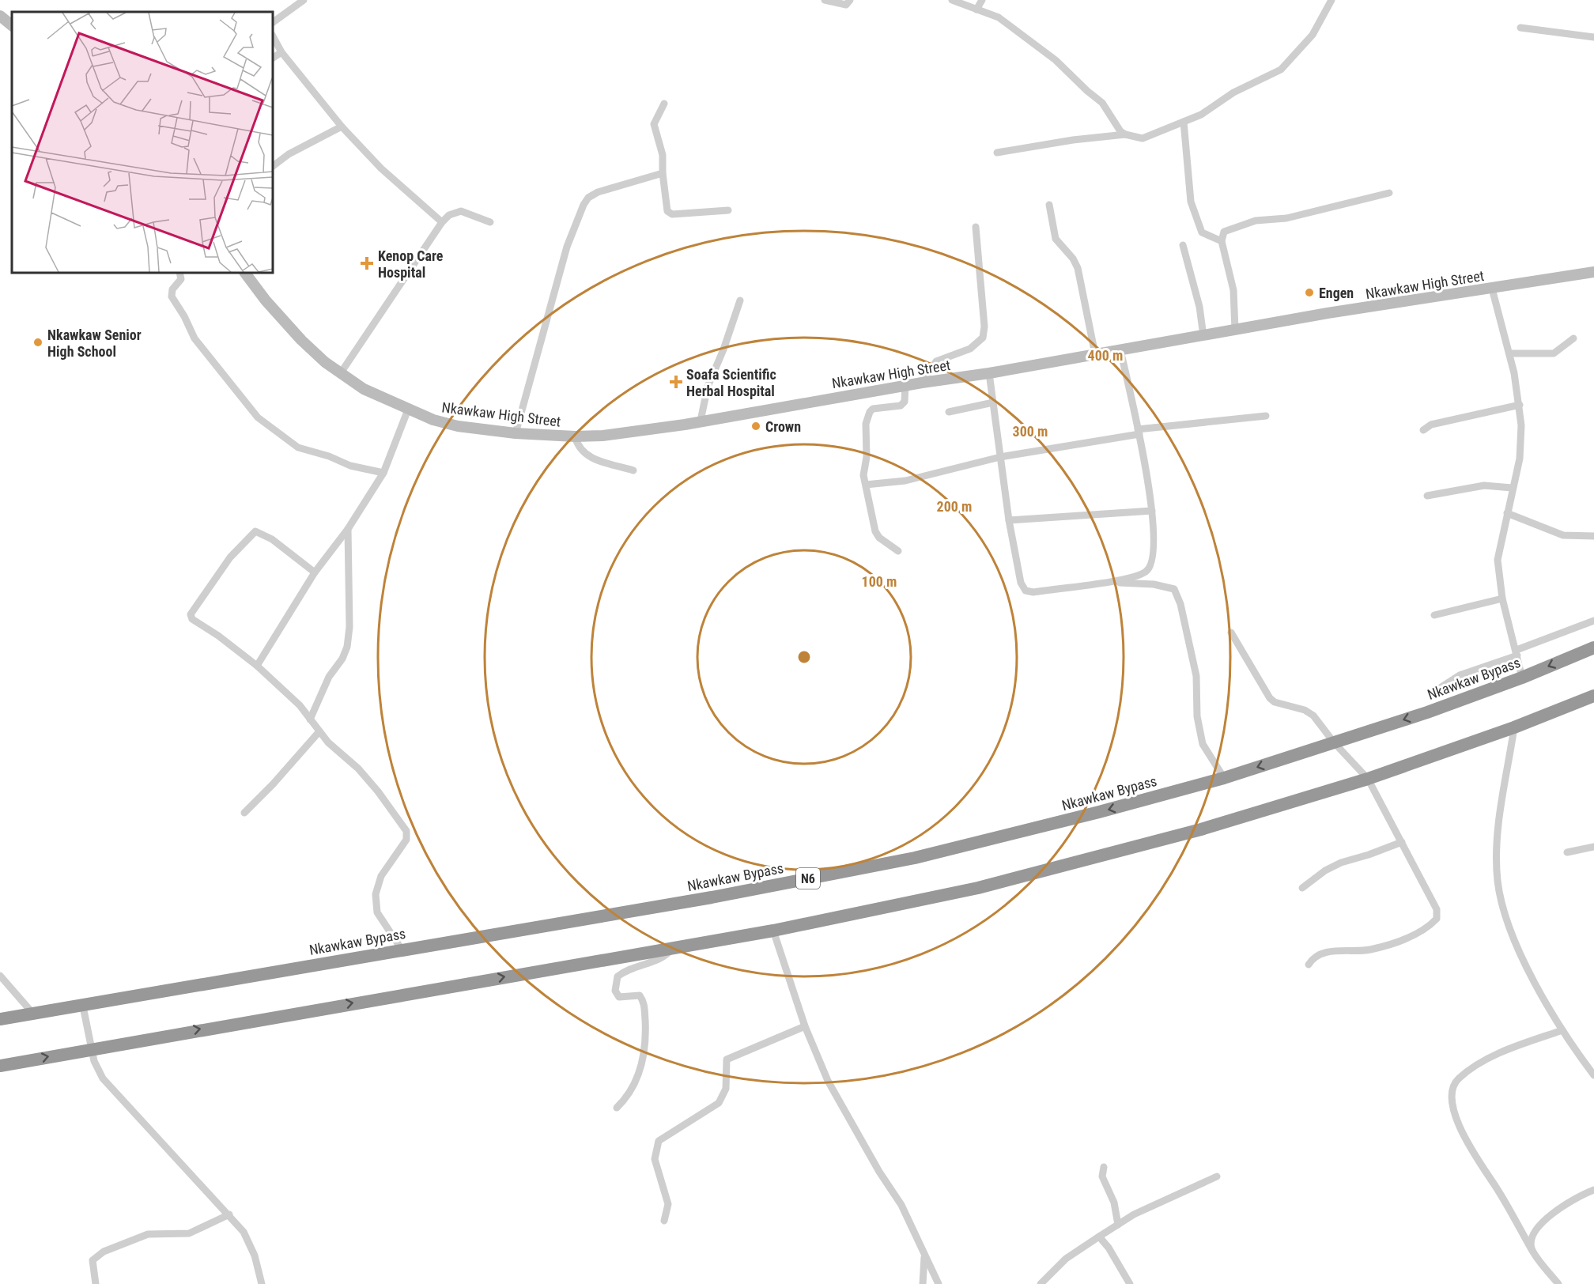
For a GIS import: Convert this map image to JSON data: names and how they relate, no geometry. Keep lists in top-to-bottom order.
{
  "streets": {
    "highway": ["Nkawkaw Bypass", "N6"],
    "main road": ["Nkawkaw High Street"]
  },
  "places": {
    "health": ["Kenop Care Hospital", "Soafa Scientific Herbal Hospital"],
    "other": ["Engen", "Nkawkaw Senior High School", "Crown"]
  },
  "rings": [
    "400 m",
    "300 m",
    "200 m",
    "100 m"
  ]
}
